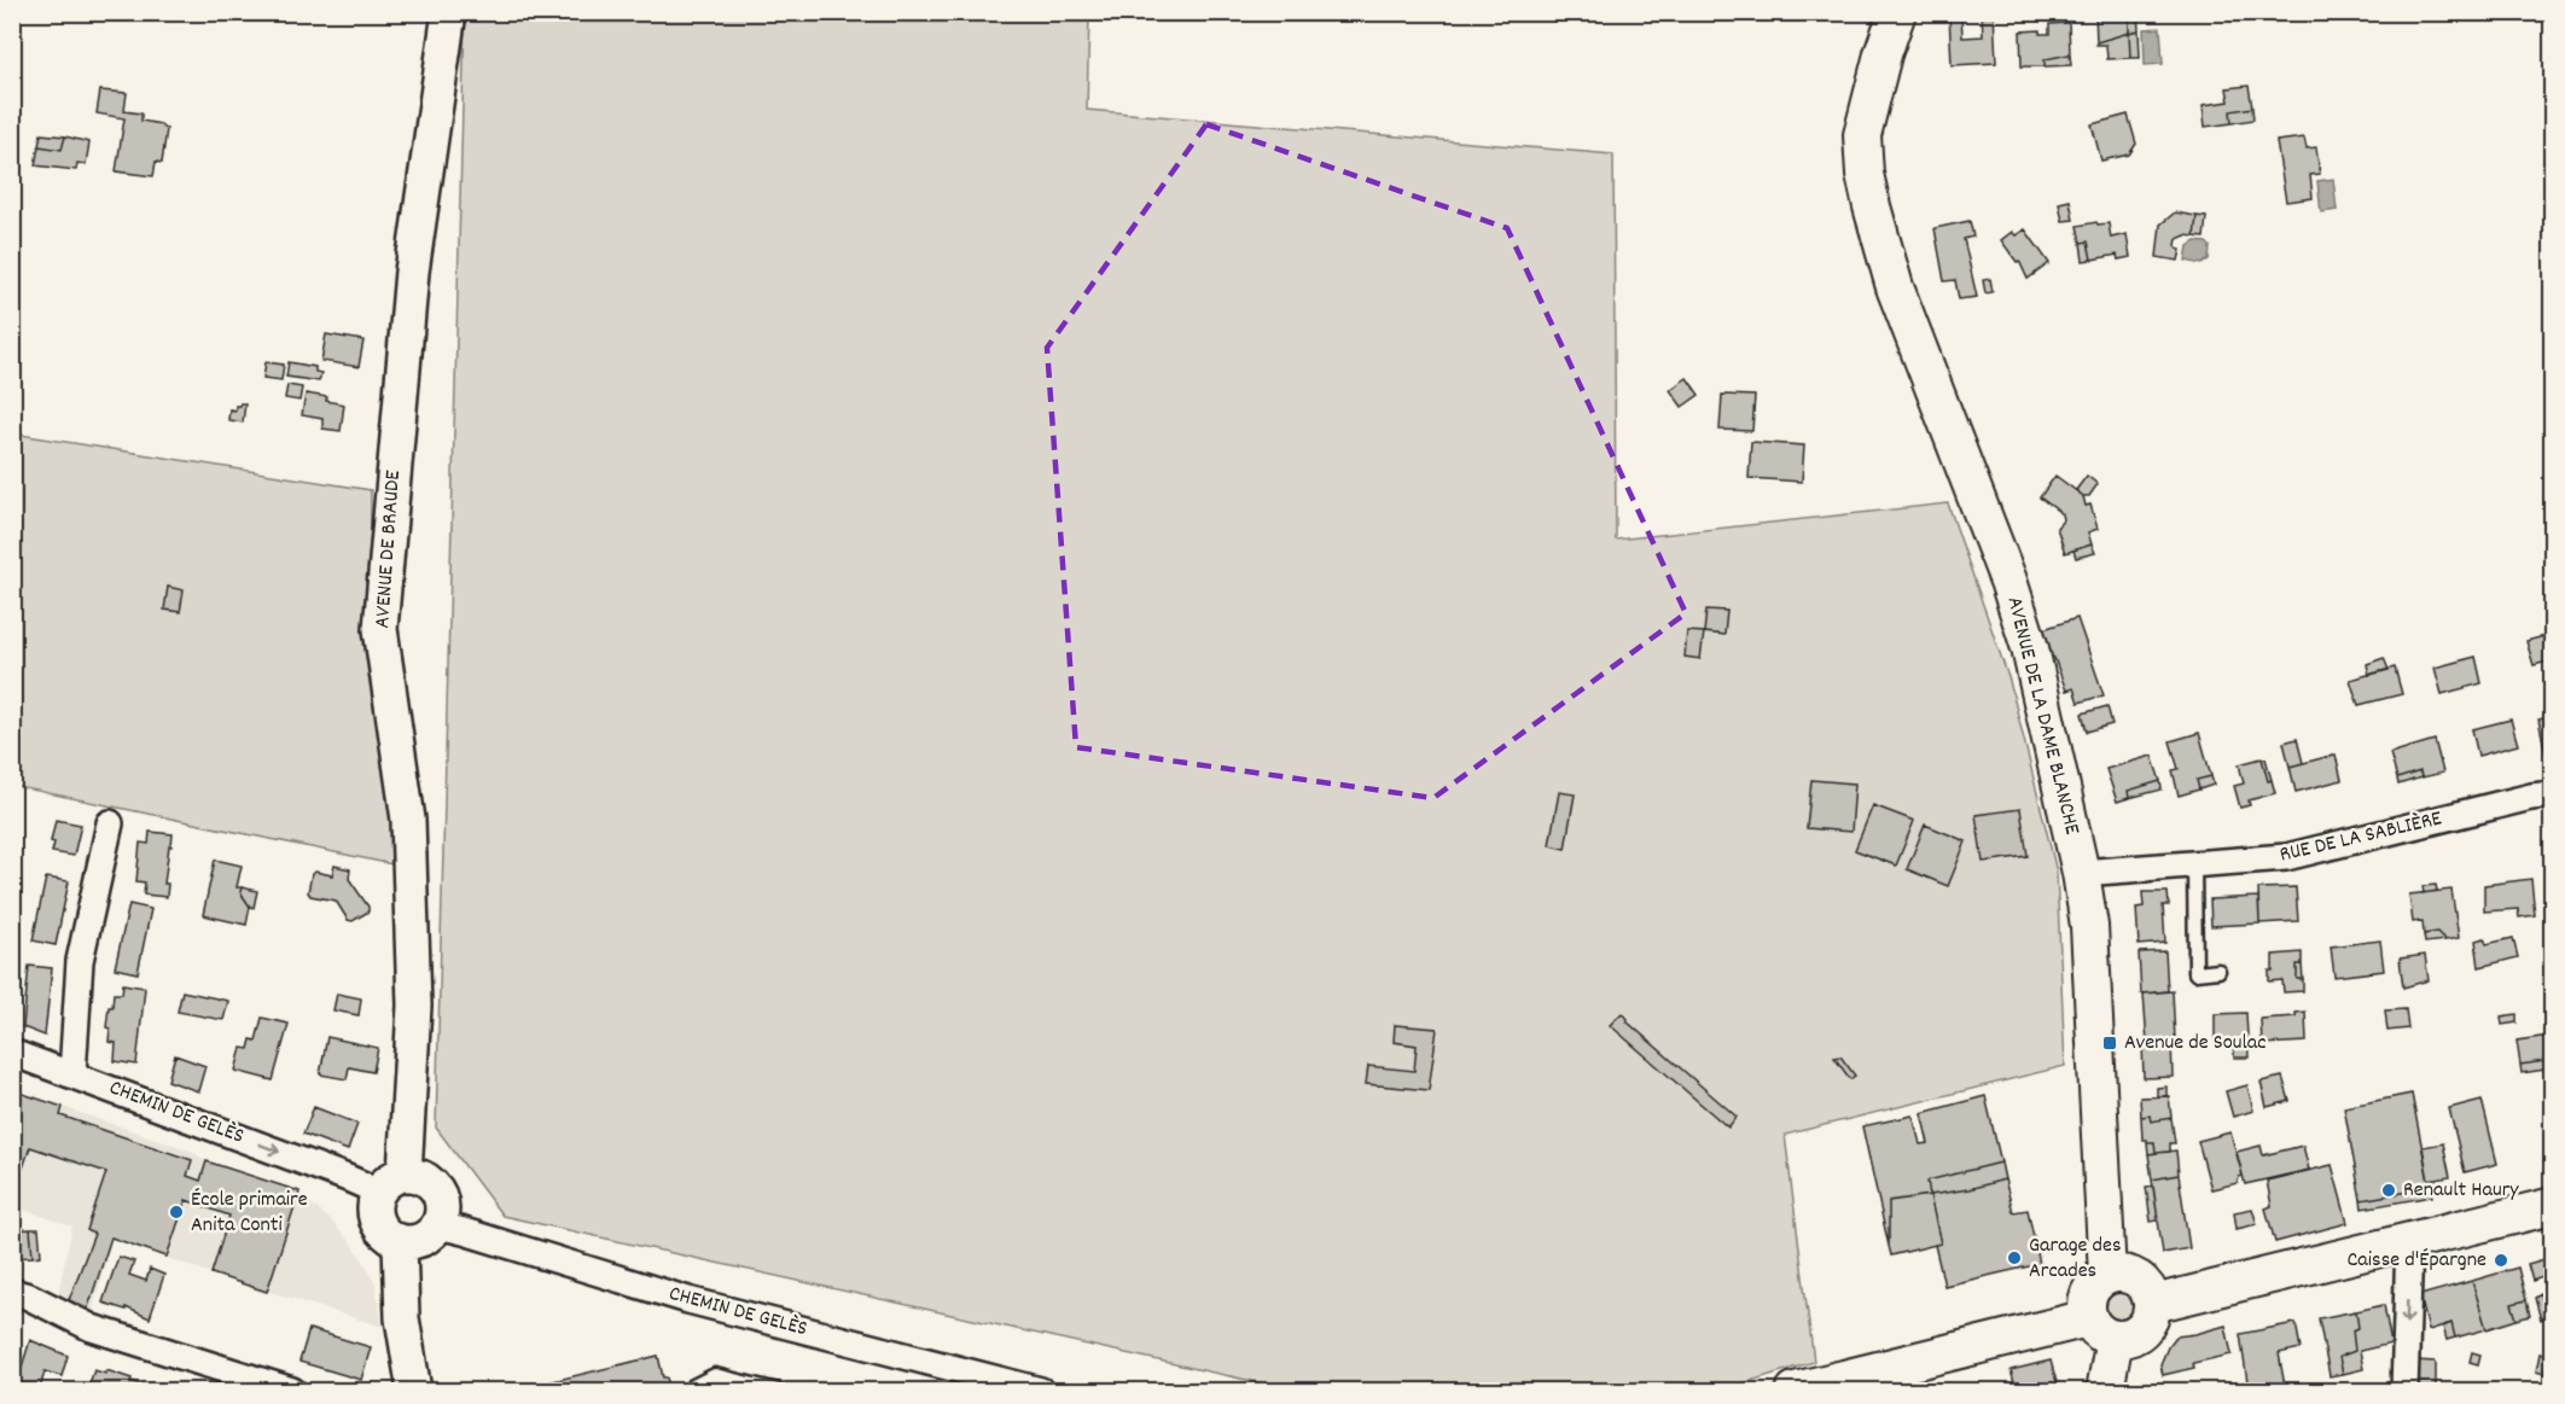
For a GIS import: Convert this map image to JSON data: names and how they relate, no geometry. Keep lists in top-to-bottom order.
{
  "streets": {
    "main road": ["AVENUE DE LA DAME BLANCHE"],
    "street": ["AVENUE DE BRAUDE", "RUE DE LA SABLIÈRE", "CHEMIN DE GELÈS"]
  },
  "crossings": [
    ["AVENUE DE BRAUDE", "CHEMIN DE GELÈS"],
    ["AVENUE DE LA DAME BLANCHE", "RUE DE LA SABLIÈRE"]
  ],
  "places": {
    "transit": ["Avenue de Soulac"],
    "other": [
      "Renault Haury",
      "École primaire Anita Conti",
      "Garage des Arcades",
      "Caisse d'Épargne"
    ]
  }
}
